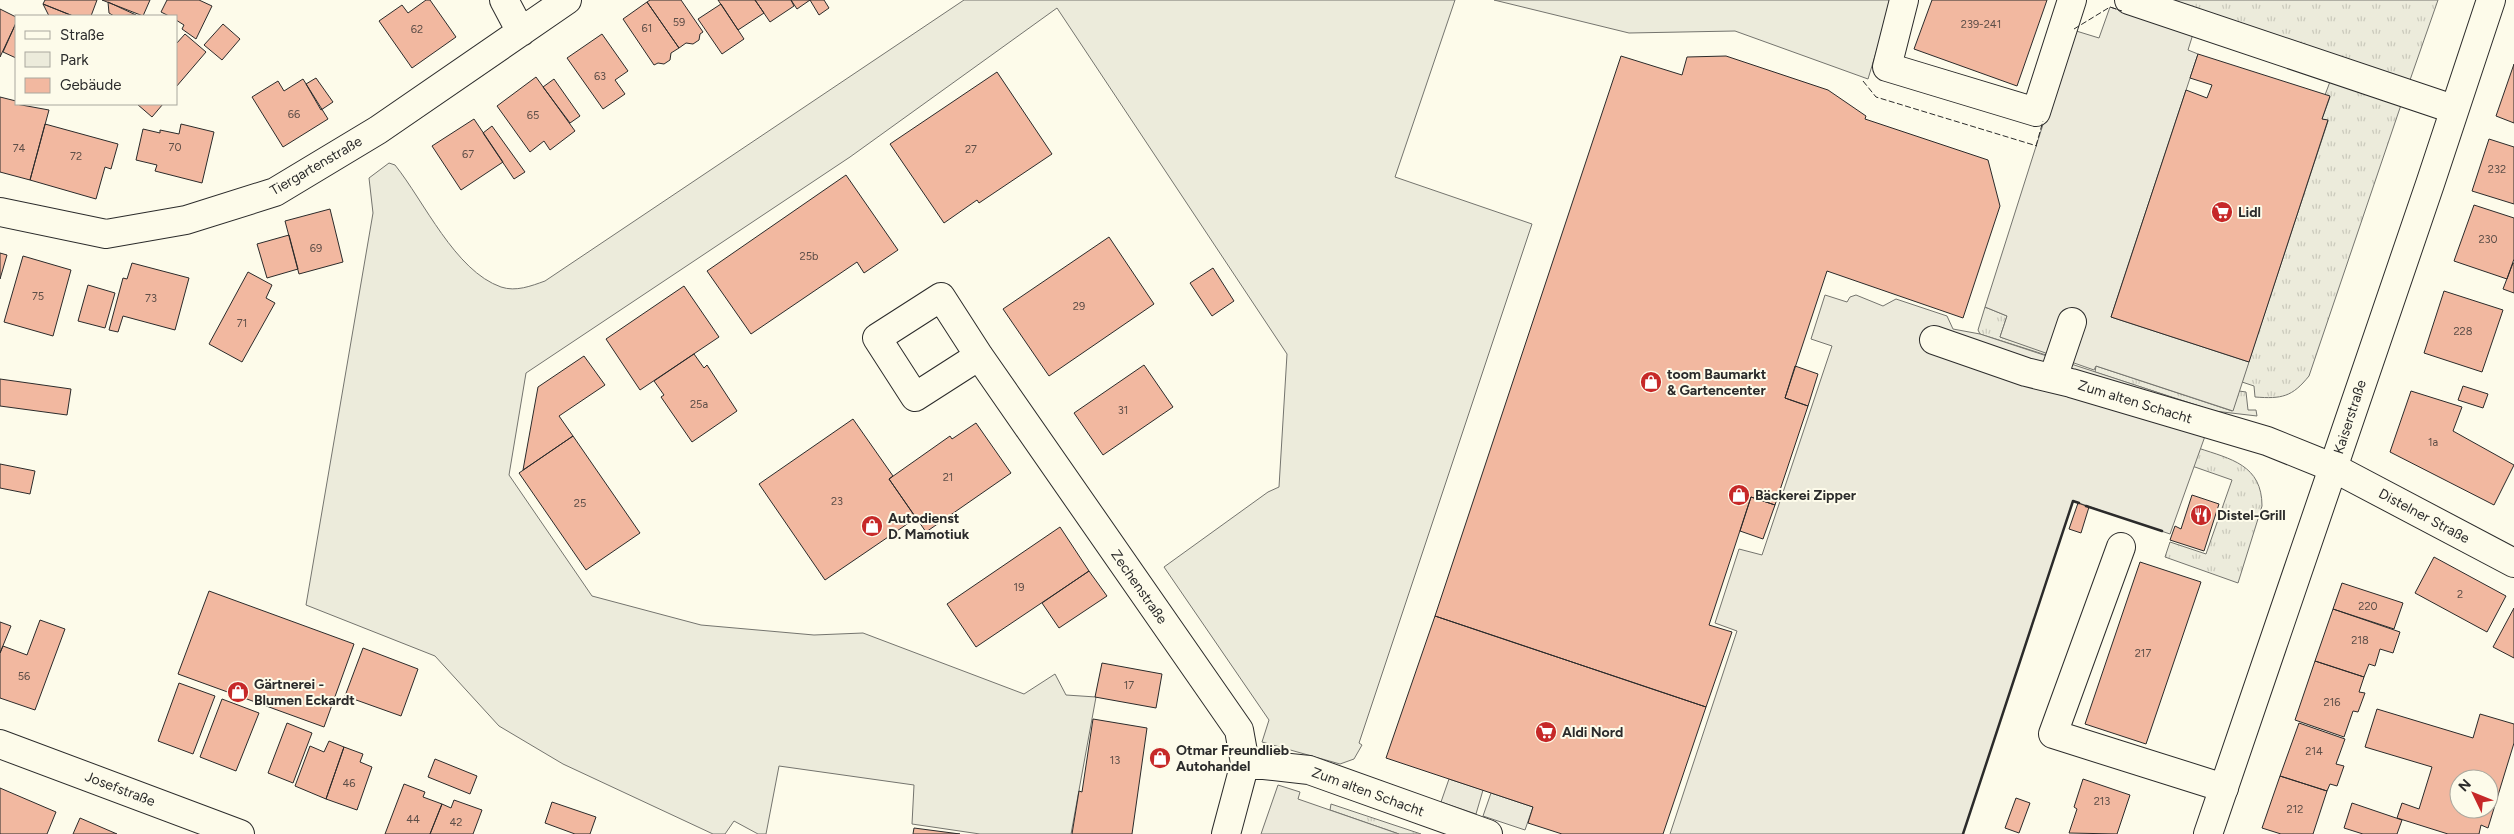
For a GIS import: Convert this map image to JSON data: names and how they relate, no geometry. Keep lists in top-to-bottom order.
{
  "streets": {
    "street": [
      "Tiergartenstraße",
      "Zum alten Schacht",
      "Kaiserstraße",
      "Distelner Straße",
      "Zechenstraße",
      "Josefstraße"
    ]
  },
  "crossings": [
    ["Zum alten Schacht", "Kaiserstraße"],
    ["Zum alten Schacht", "Distelner Straße"],
    ["Zum alten Schacht", "Zechenstraße"],
    ["Kaiserstraße", "Distelner Straße"]
  ],
  "places": {
    "supermarket": ["Lidl", "Aldi Nord"],
    "shop": [
      "toom Baumarkt & Gartencenter",
      "Bäckerei Zipper",
      "Autodienst D. Mamotiuk",
      "Gärtnerei - Blumen Eckardt",
      "Otmar Freundlieb Autohandel"
    ],
    "restaurant": ["Distel-Grill"]
  },
  "house_numbers": [
    "59",
    "239-241",
    "61",
    "62",
    "63",
    "66",
    "65",
    "70",
    "74",
    "27",
    "67",
    "72",
    "232",
    "230",
    "69",
    "25b",
    "75",
    "73",
    "29",
    "71",
    "228",
    "25a",
    "31",
    "1a",
    "21",
    "23",
    "25",
    "19",
    "2",
    "220",
    "218",
    "217",
    "56",
    "17",
    "216",
    "214",
    "13",
    "46",
    "213",
    "212",
    "44",
    "42"
  ],
  "legend": ["Straße", "Park", "Gebäude"],
  "north": "top left"
}
